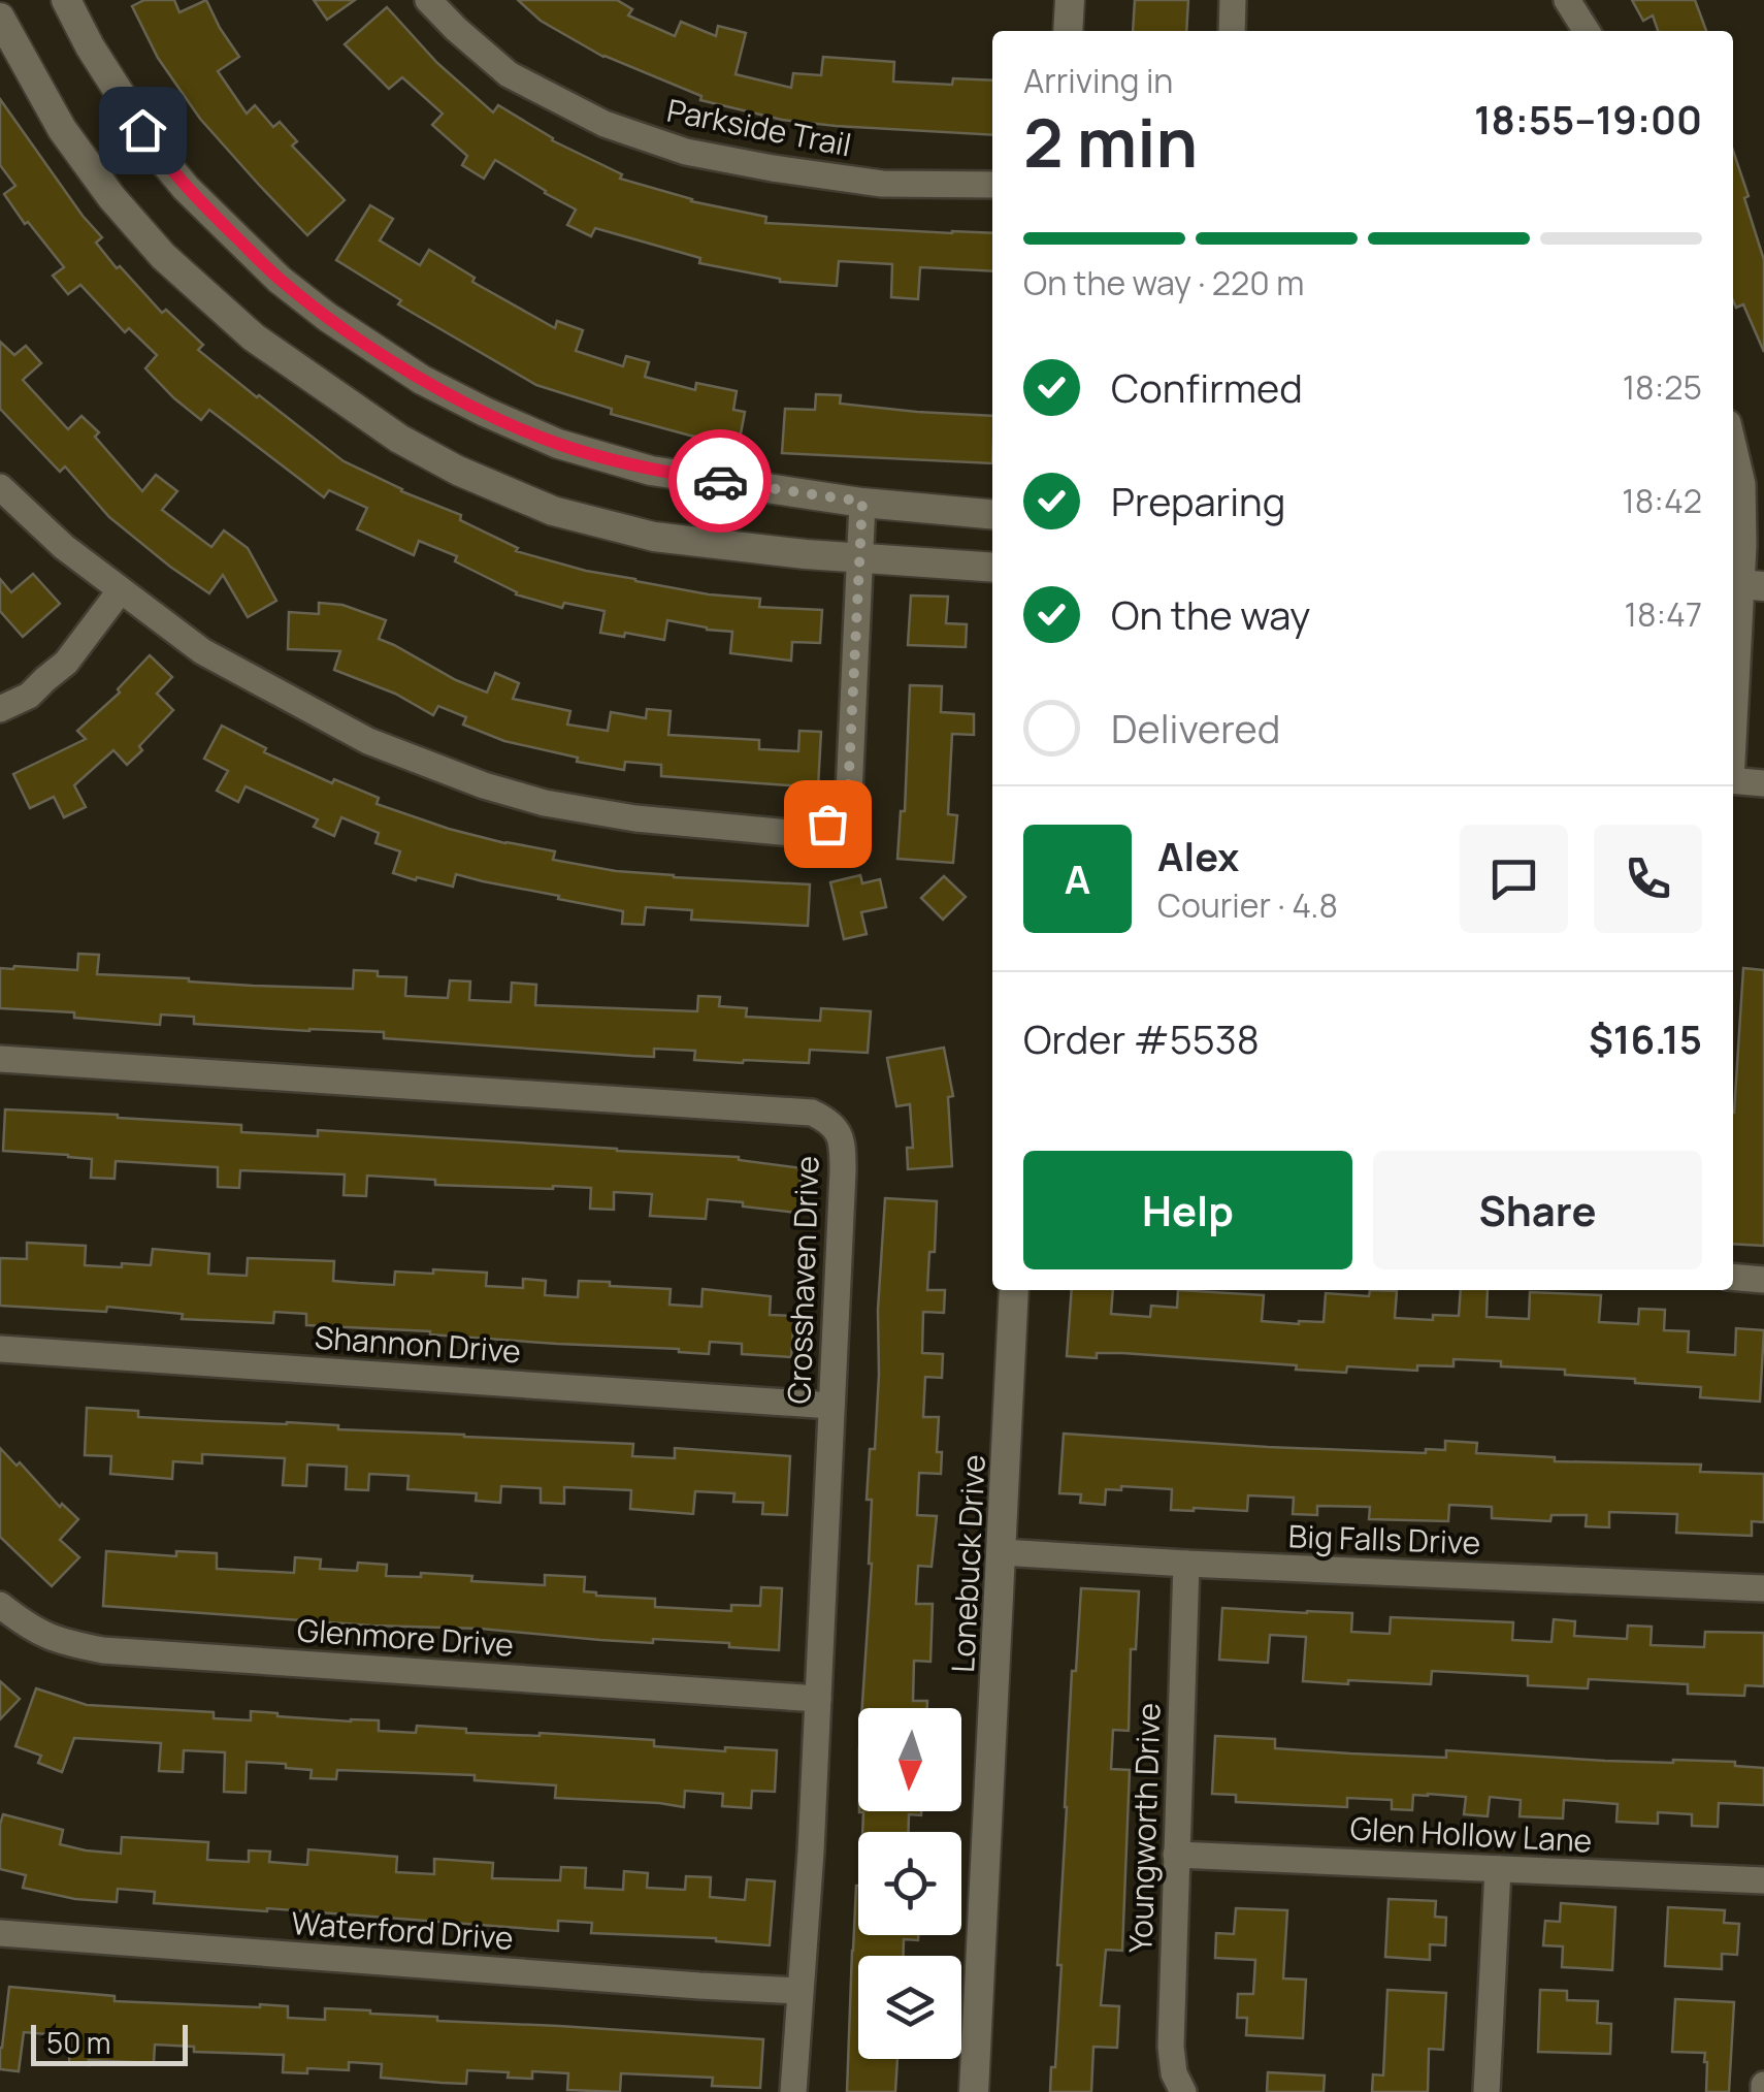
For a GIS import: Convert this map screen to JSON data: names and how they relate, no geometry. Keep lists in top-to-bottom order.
{
  "streets": {
    "street": [
      "Parkside Trail",
      "Crosshaven Drive",
      "Shannon Drive",
      "Big Falls Drive",
      "Lonebuck Drive",
      "Glenmore Drive",
      "Youngworth Drive",
      "Glen Hollow Lane",
      "Waterford Drive"
    ]
  },
  "crossings": [
    ["Crosshaven Drive", "Shannon Drive"],
    ["Crosshaven Drive", "Glenmore Drive"],
    ["Crosshaven Drive", "Waterford Drive"],
    ["Big Falls Drive", "Lonebuck Drive"],
    ["Big Falls Drive", "Youngworth Drive"],
    ["Youngworth Drive", "Glen Hollow Lane"]
  ],
  "scale_bar": "50 m",
  "north": "bottom",
  "page": {
    "heading": ["2 min", "Arriving in", "18:55–19:00"],
    "panel": [
      "Alex",
      "Courier · 4.8",
      "Order #5538",
      "$16.15"
    ],
    "bar": "On the way · 220 m",
    "list": [
      ["Confirmed", "18:25"],
      ["Preparing", "18:42"],
      ["On the way", "18:47"],
      "Delivered"
    ],
    "round": "A",
    "buttons": ["Help", "Share"],
    "scale": "50 m"
  }
}
